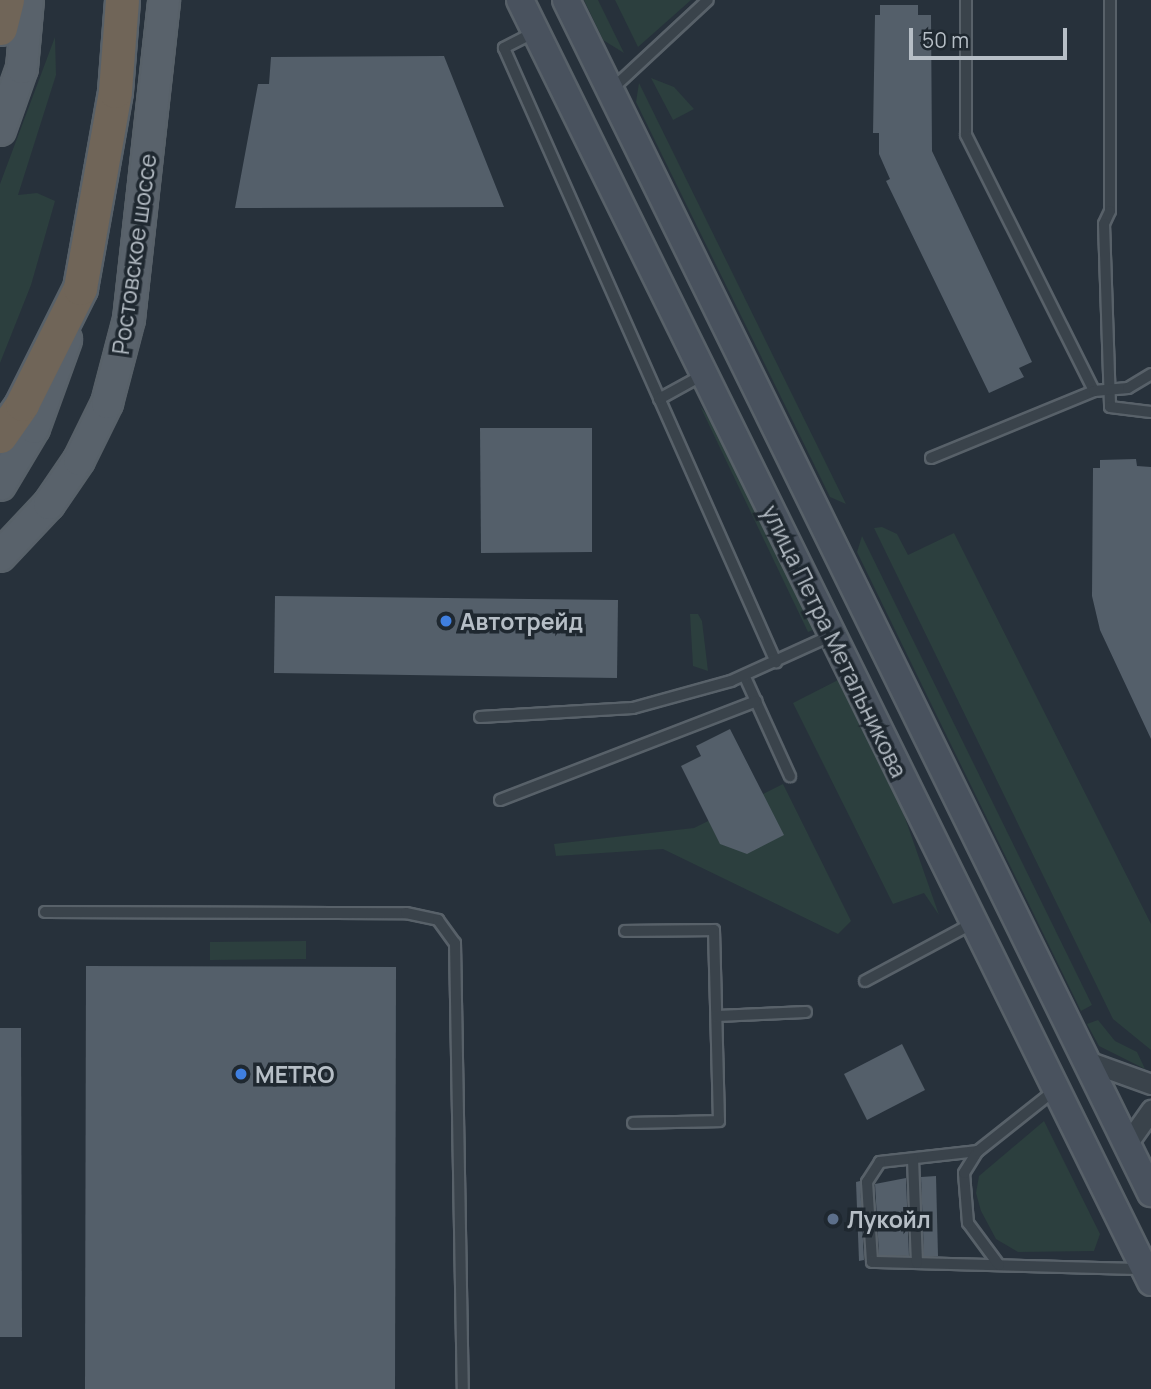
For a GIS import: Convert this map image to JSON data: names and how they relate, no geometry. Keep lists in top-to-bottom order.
{
  "streets": {
    "main road": ["Ростовское шоссе", "улица Петра Метальникова"]
  },
  "places": ["Автотрейд", "METRO", "Лукойл"],
  "scale_bar": "50 m"
}
